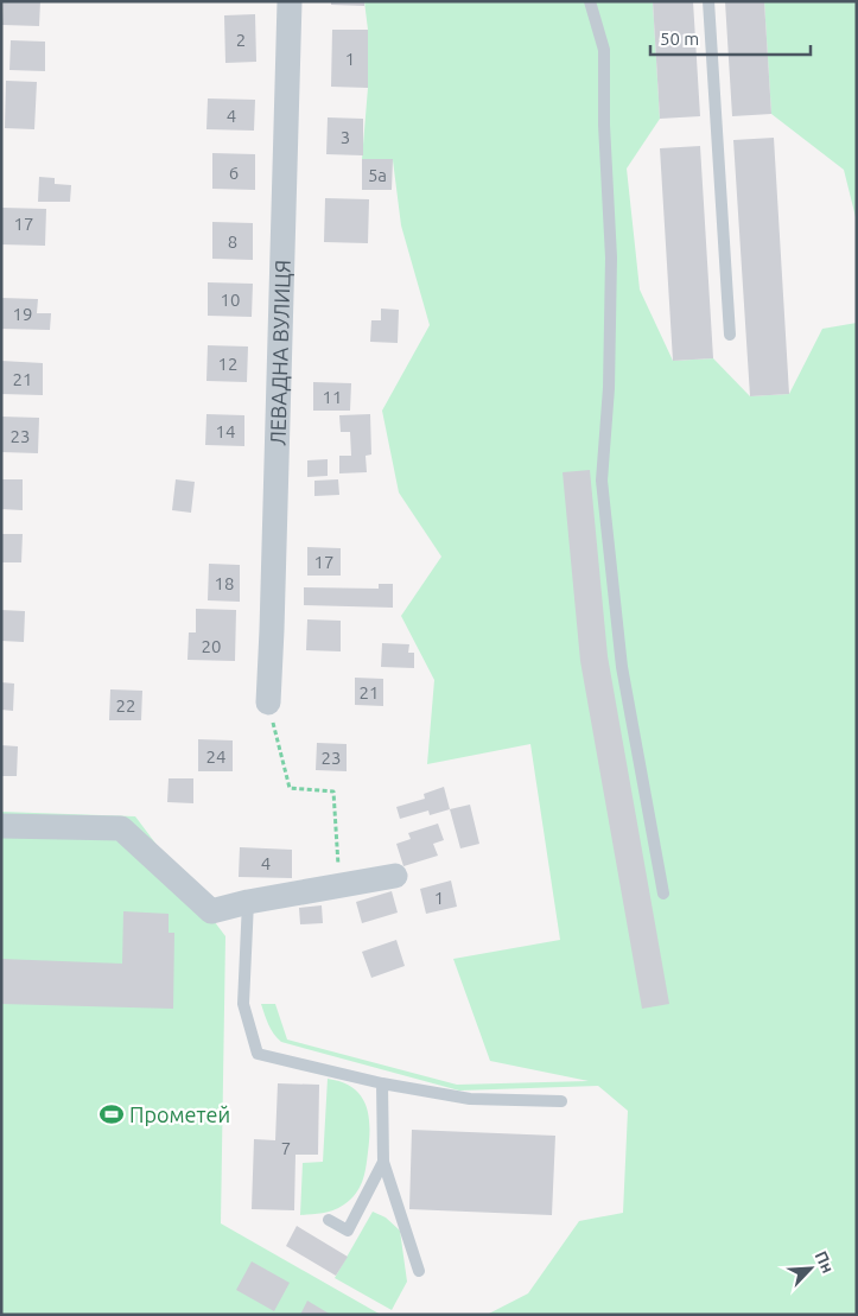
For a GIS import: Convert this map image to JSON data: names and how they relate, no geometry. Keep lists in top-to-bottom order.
{
  "streets": {
    "street": ["ЛЕВАДНА ВУЛИЦЯ"]
  },
  "places": {
    "sports": ["Прометей"]
  },
  "house_numbers": [
    "2",
    "1",
    "4",
    "3",
    "6",
    "5а",
    "17",
    "8",
    "10",
    "19",
    "12",
    "21",
    "11",
    "14",
    "23",
    "17",
    "18",
    "20",
    "21",
    "22",
    "24",
    "23",
    "4",
    "1",
    "7"
  ],
  "scale_bar": "50 m",
  "north": "top right"
}
